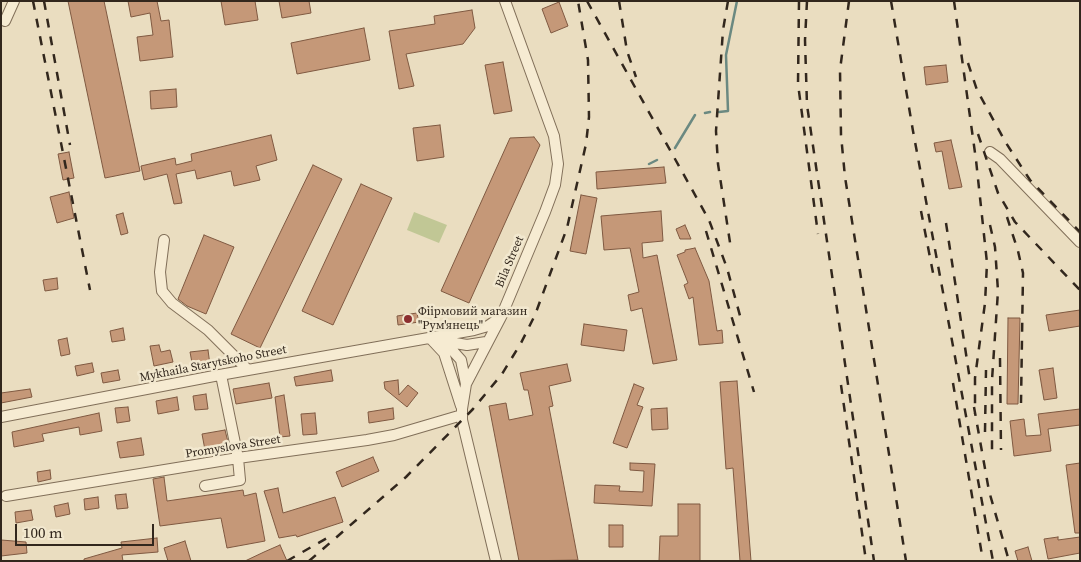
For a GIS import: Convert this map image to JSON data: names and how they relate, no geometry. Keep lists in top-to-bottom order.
{
  "streets": {
    "street": ["Bila Street", "Mykhaila Starytskoho Street", "Promyslova Street"]
  },
  "crossings": [
    ["Bila Street", "Mykhaila Starytskoho Street"],
    ["Bila Street", "Promyslova Street"]
  ],
  "places": ["Фіірмовий магазин \"Рум'янець\""],
  "scale_bar": "100 m"
}
